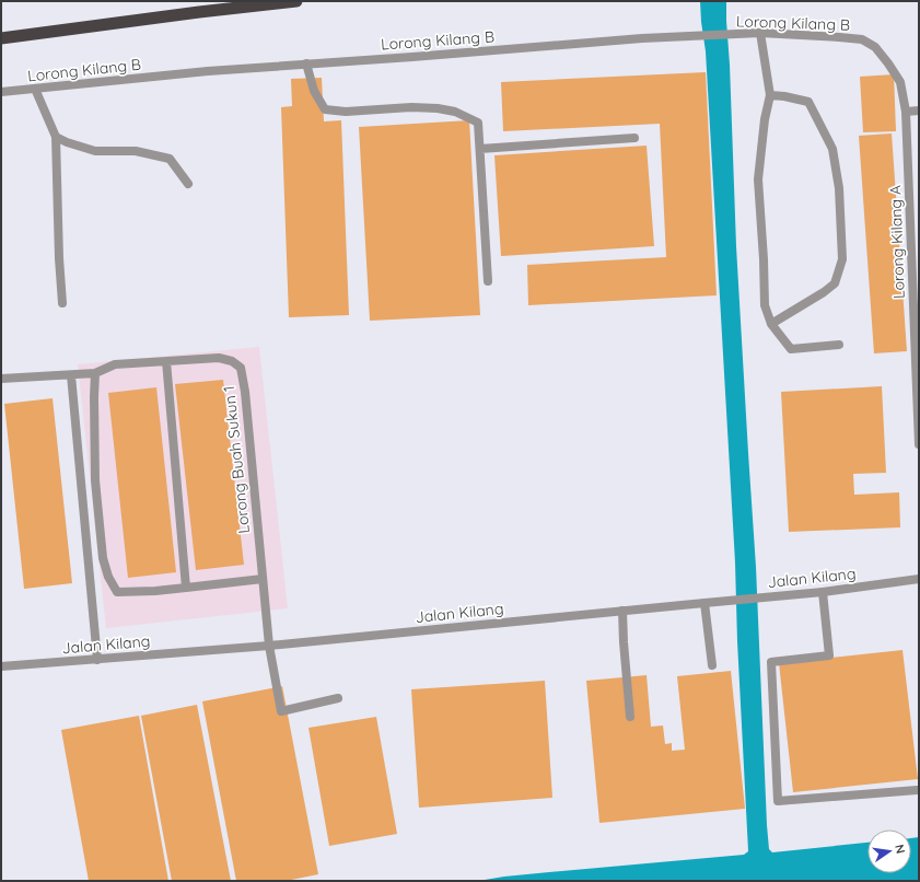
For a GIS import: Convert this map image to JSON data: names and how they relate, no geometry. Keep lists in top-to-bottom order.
{
  "streets": {
    "street": [
      "Lorong Kilang B",
      "Lorong Kilang A",
      "Lorong Buah Sukun 1",
      "Jalan Kilang"
    ]
  },
  "crossings": [
    ["Lorong Kilang B", "Lorong Kilang A"],
    ["Lorong Buah Sukun 1", "Jalan Kilang"]
  ],
  "north": "right"
}
